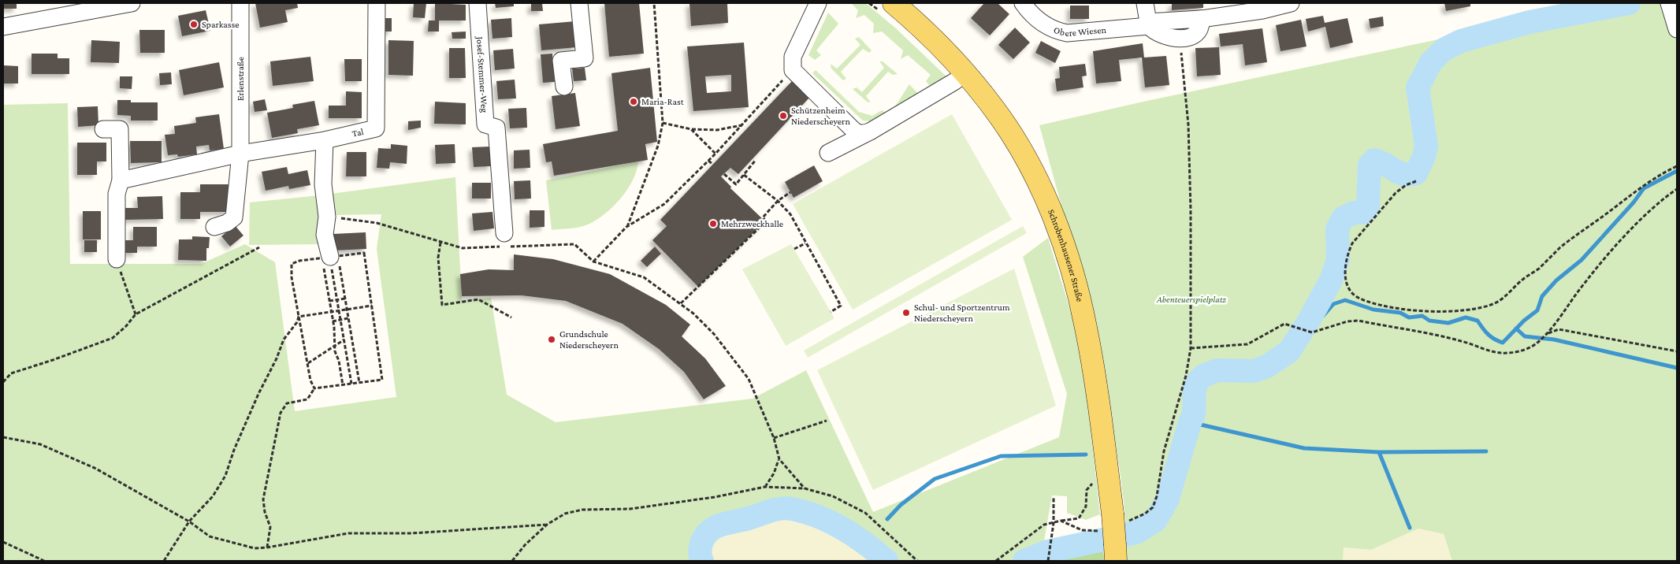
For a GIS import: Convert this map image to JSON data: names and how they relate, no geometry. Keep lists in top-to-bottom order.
{
  "streets": {
    "main road": ["Schrobenhausener Straße"],
    "street": [
      "Obere Wiesen",
      "Josef-Stemmer-Weg",
      "Erlenstraße",
      "Tal"
    ]
  },
  "crossings": [
    ["Erlenstraße", "Tal"]
  ],
  "parks": ["Abenteuerspielplatz"],
  "places": [
    "Sparkasse",
    "Maria-Rast",
    "Schützenheim Niederscheyern",
    "Mehrzweckhalle",
    "Schul- und Sportzentrum Niederscheyern",
    "Grundschule Niederscheyern"
  ]
}
